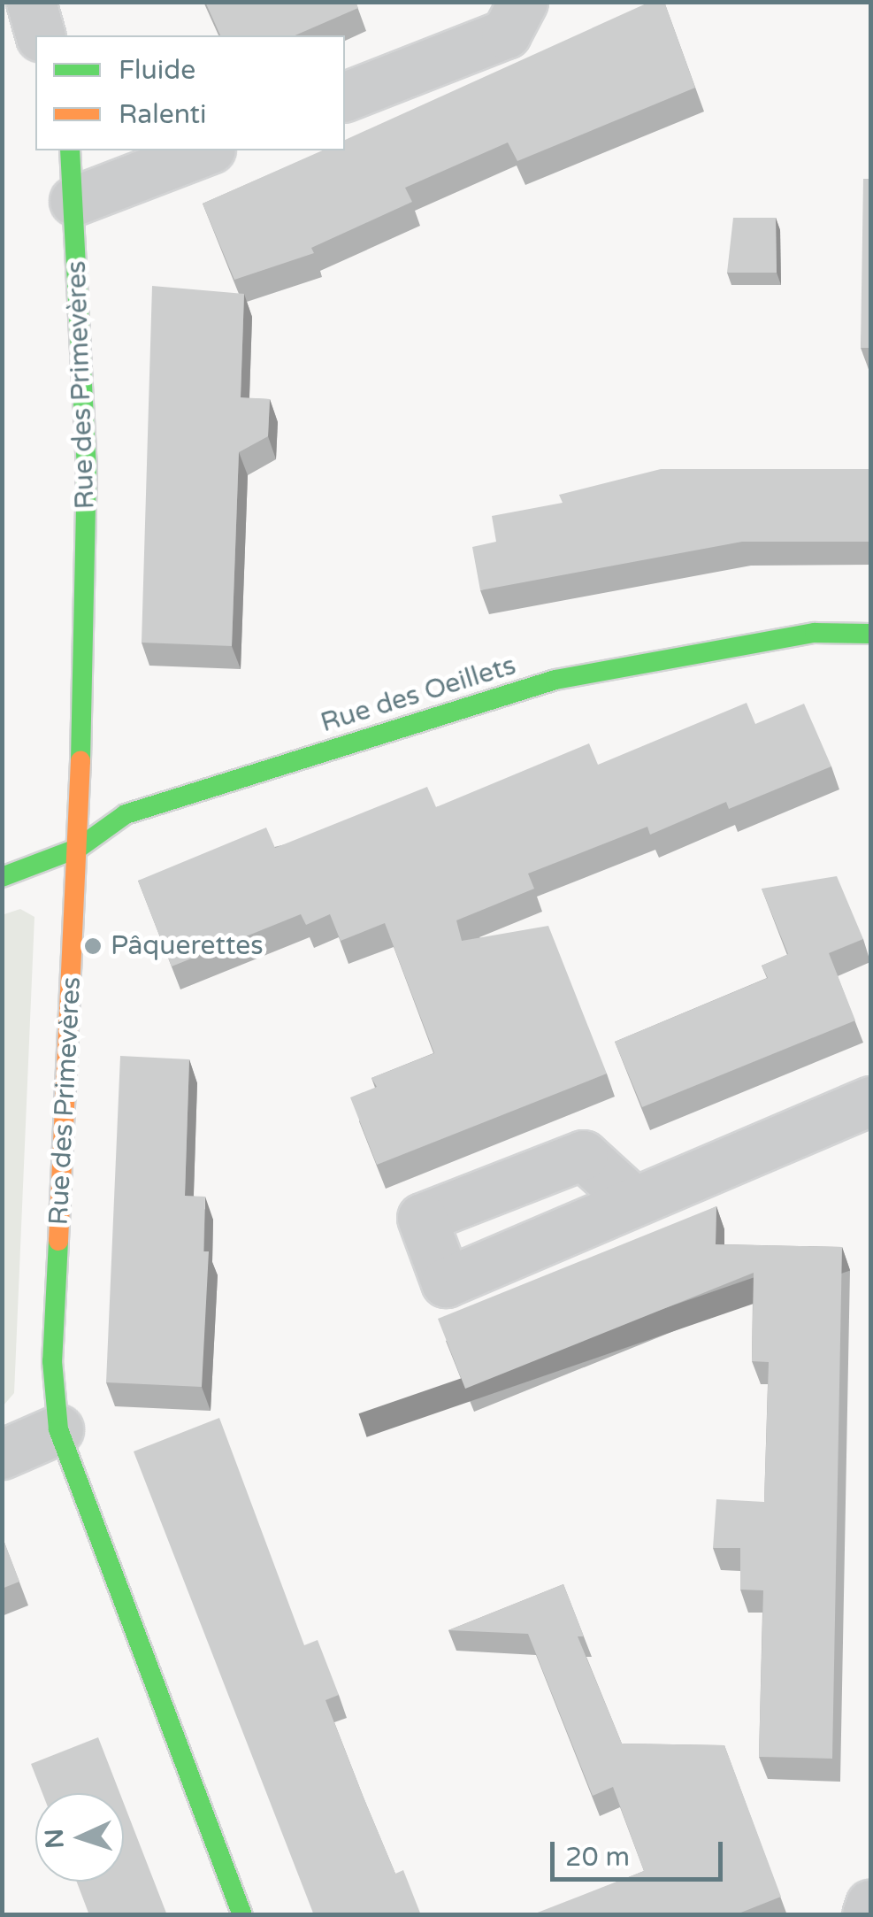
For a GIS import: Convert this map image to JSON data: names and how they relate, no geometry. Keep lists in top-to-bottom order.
{
  "streets": {
    "street": ["Rue des Primevères", "Rue des Oeillets"]
  },
  "crossings": [
    ["Rue des Primevères", "Rue des Oeillets"]
  ],
  "places": ["Pâquerettes"],
  "legend": ["Fluide", "Ralenti"],
  "scale_bar": "20 m",
  "north": "left"
}
